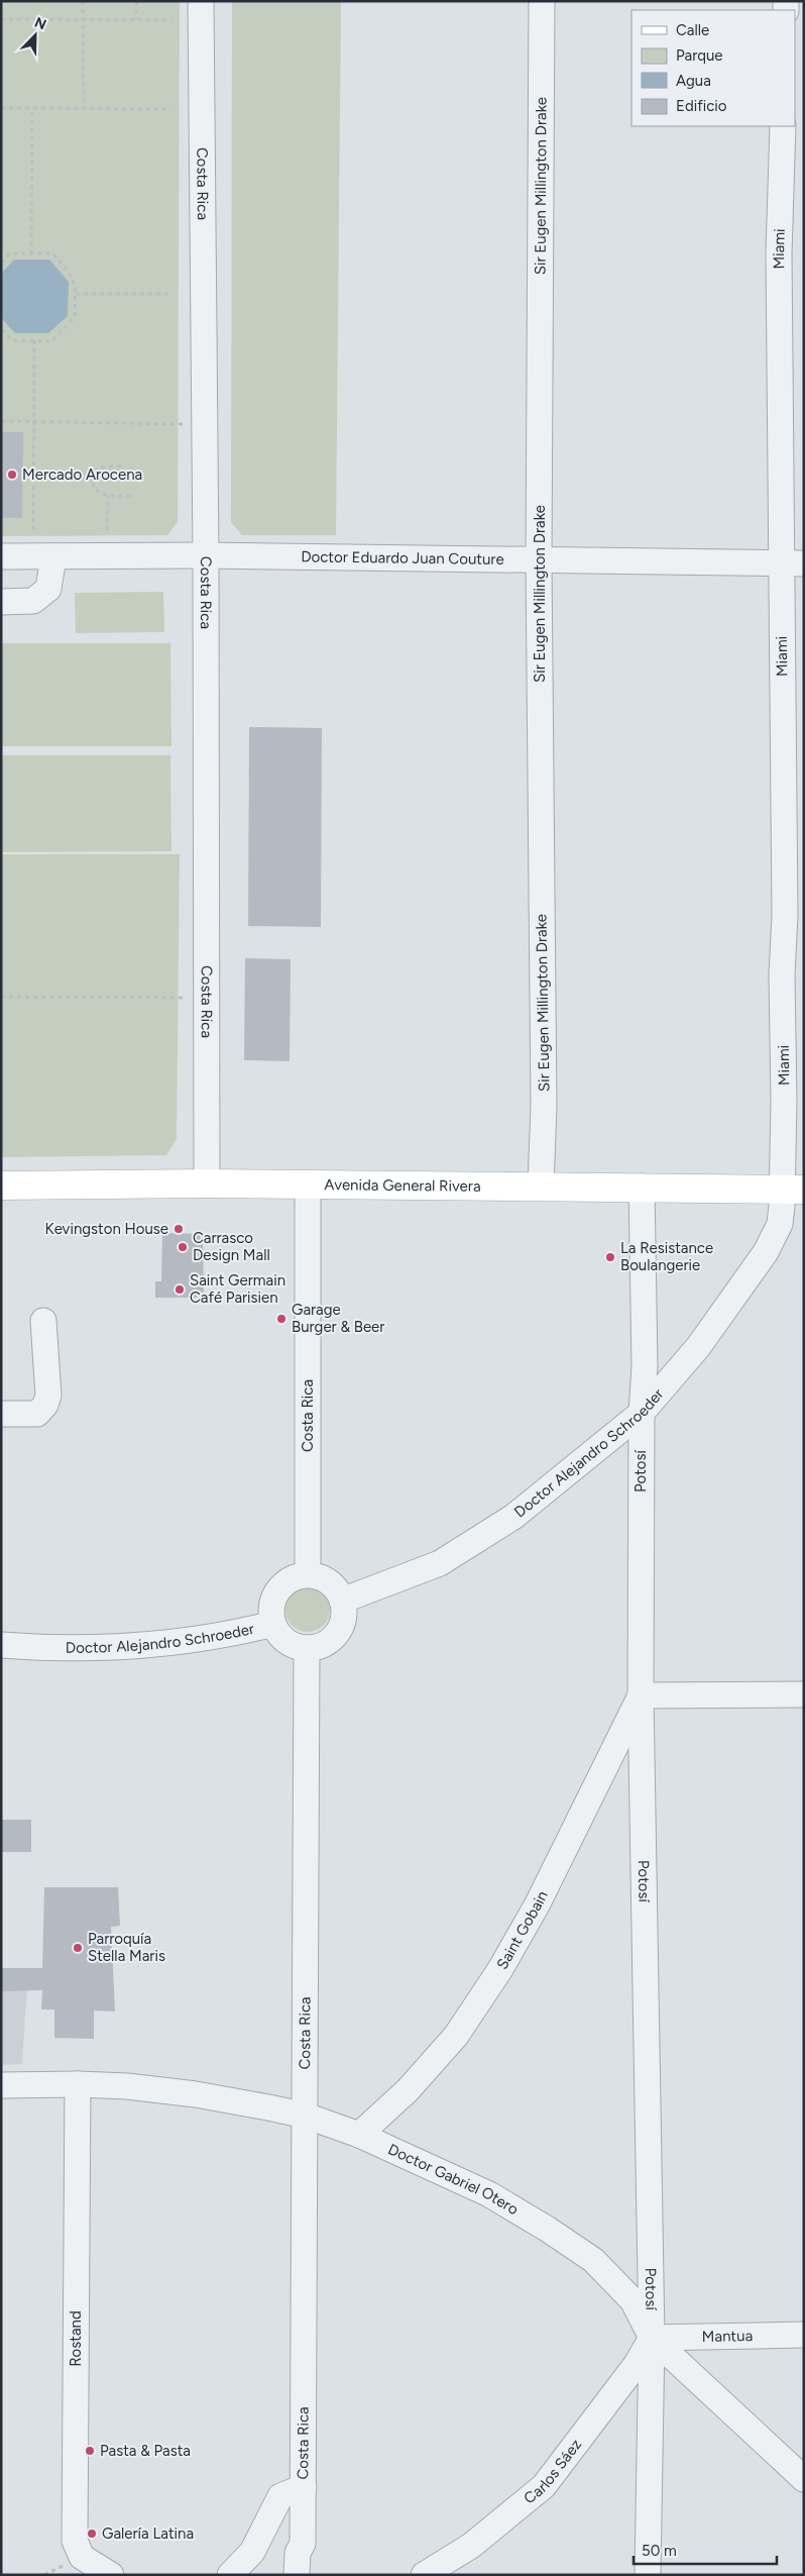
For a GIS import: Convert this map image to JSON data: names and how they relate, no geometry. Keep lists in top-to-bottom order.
{
  "streets": {
    "main road": ["Avenida General Rivera"],
    "street": [
      "Costa Rica",
      "Sir Eugen Millington Drake",
      "Miami",
      "Doctor Eduardo Juan Couture",
      "Doctor Alejandro Schroeder",
      "Potosí",
      "Saint Gobain",
      "Doctor Gabriel Otero",
      "Mantua",
      "Rostand",
      "Carlos Sáez"
    ]
  },
  "crossings": [
    ["Costa Rica", "Doctor Eduardo Juan Couture"],
    ["Costa Rica", "Avenida General Rivera"],
    ["Costa Rica", "Doctor Alejandro Schroeder"],
    ["Costa Rica", "Doctor Gabriel Otero"],
    ["Sir Eugen Millington Drake", "Doctor Eduardo Juan Couture"],
    ["Sir Eugen Millington Drake", "Avenida General Rivera"],
    ["Miami", "Doctor Eduardo Juan Couture"],
    ["Miami", "Avenida General Rivera"],
    ["Miami", "Doctor Alejandro Schroeder"],
    ["Avenida General Rivera", "Doctor Alejandro Schroeder"],
    ["Avenida General Rivera", "Potosí"],
    ["Doctor Alejandro Schroeder", "Potosí"],
    ["Potosí", "Saint Gobain"],
    ["Potosí", "Doctor Gabriel Otero"],
    ["Potosí", "Mantua"],
    ["Potosí", "Carlos Sáez"],
    ["Saint Gobain", "Doctor Gabriel Otero"],
    ["Doctor Gabriel Otero", "Mantua"],
    ["Doctor Gabriel Otero", "Rostand"],
    ["Doctor Gabriel Otero", "Carlos Sáez"],
    ["Mantua", "Carlos Sáez"]
  ],
  "places": [
    "Mercado Arocena",
    "Kevingston House",
    "Carrasco Design Mall",
    "La Resistance Boulangerie",
    "Saint Germain Café Parisien",
    "Garage Burger & Beer",
    "Parroquía Stella Maris",
    "Pasta & Pasta",
    "Galería Latina"
  ],
  "legend": [
    "Calle",
    "Parque",
    "Agua",
    "Edificio"
  ],
  "scale_bar": "50 m",
  "north": "top right"
}
